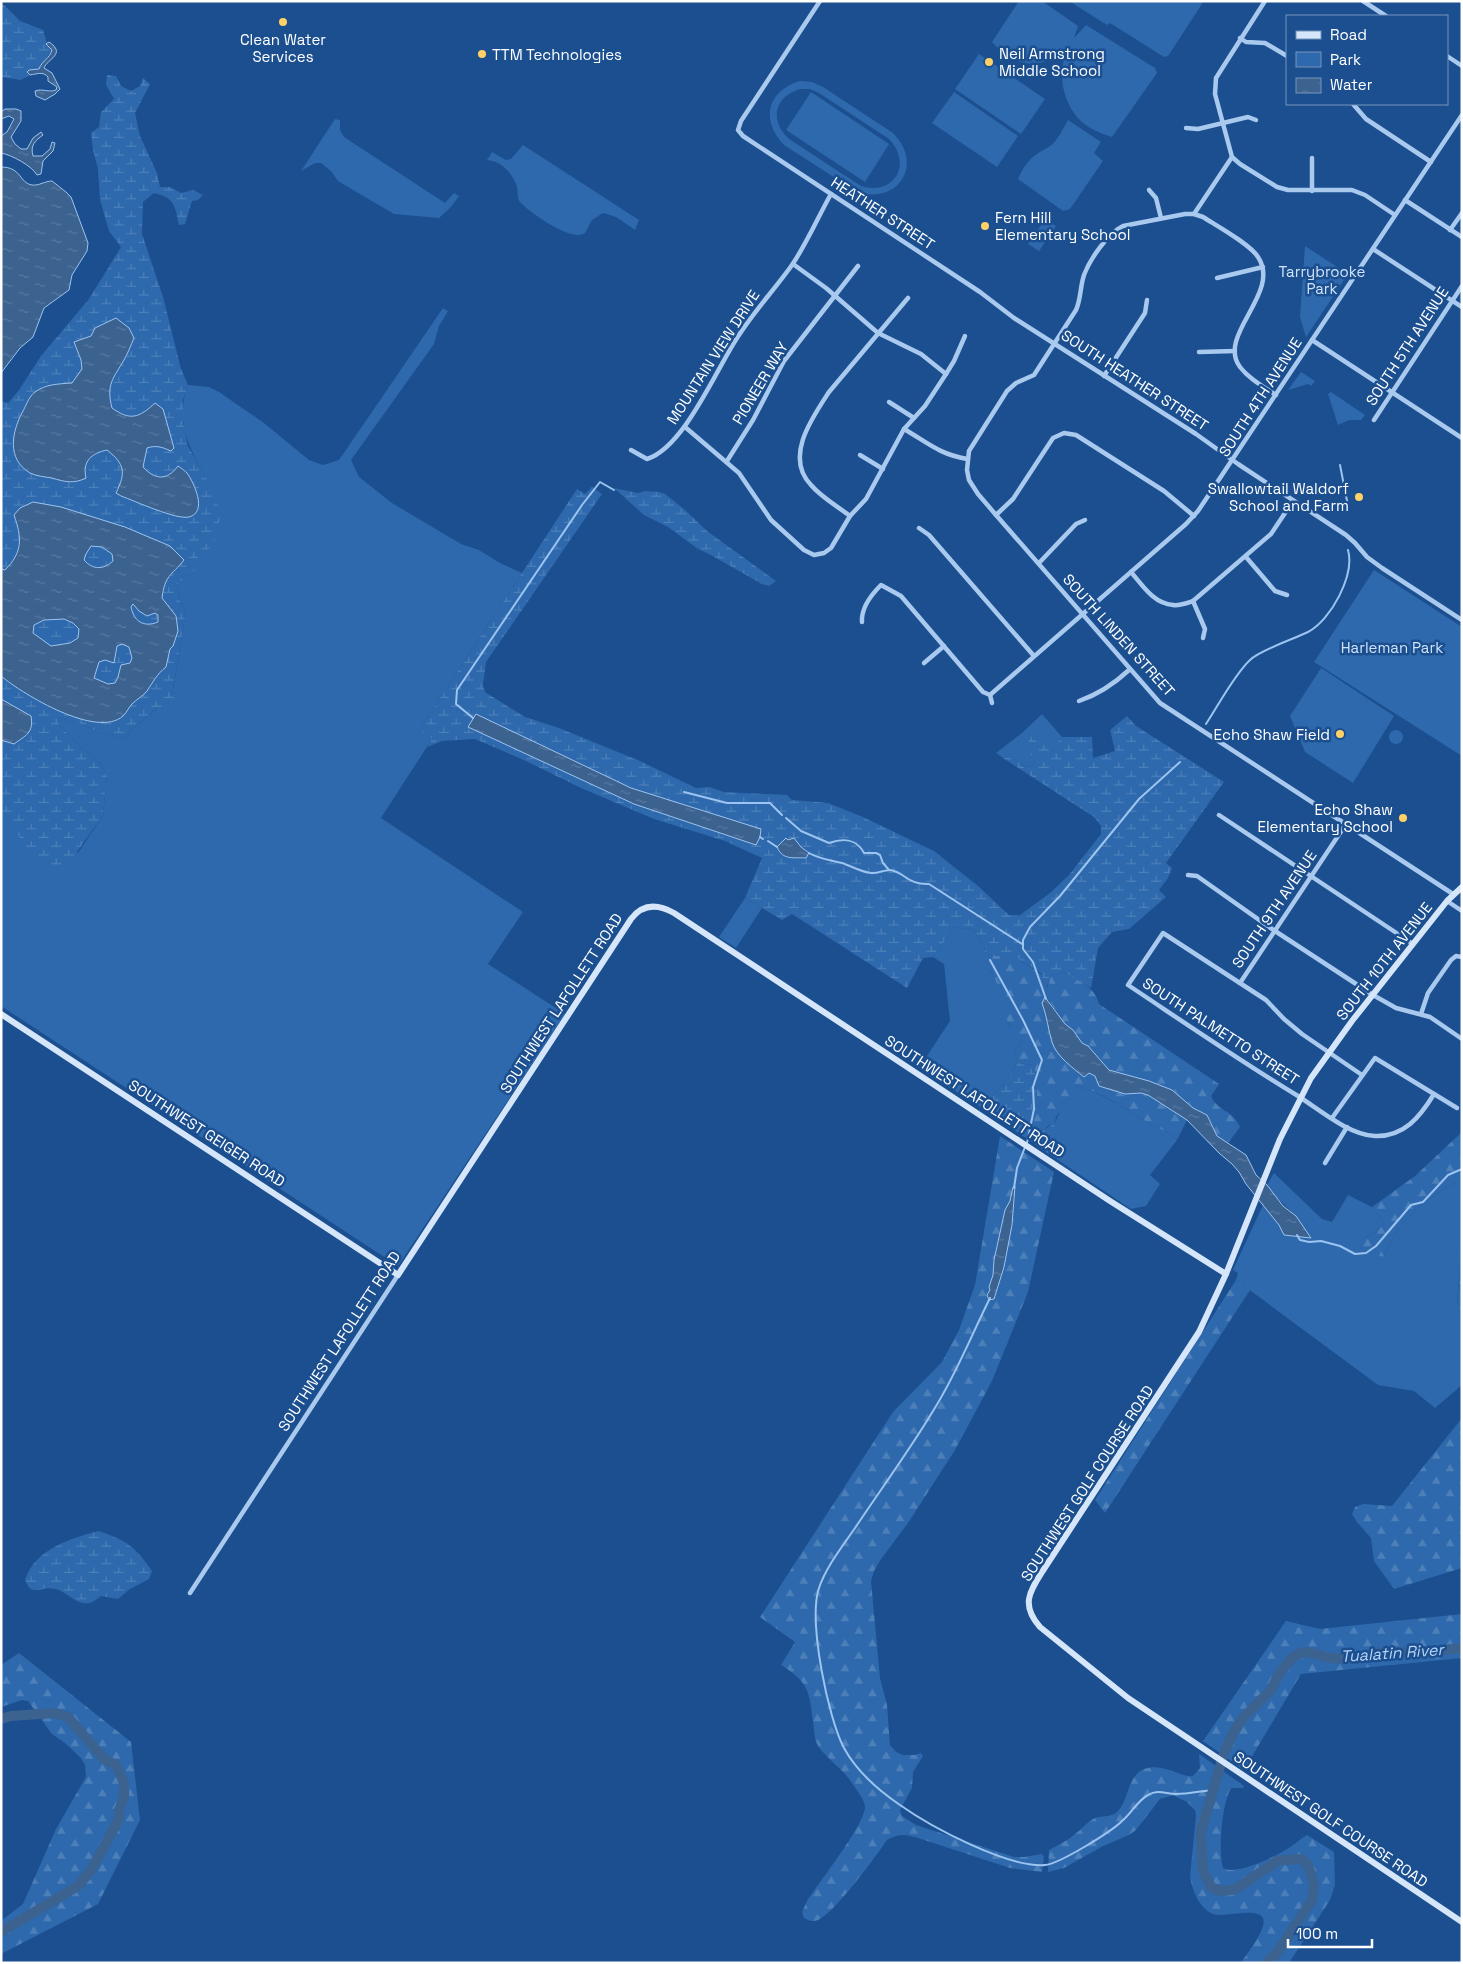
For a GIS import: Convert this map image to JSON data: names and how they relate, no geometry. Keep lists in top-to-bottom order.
{
  "streets": {
    "street": [
      "HEATHER STREET",
      "SOUTH 5TH AVENUE",
      "MOUNTAIN VIEW DRIVE",
      "SOUTH HEATHER STREET",
      "PIONEER WAY",
      "SOUTH 4TH AVENUE",
      "SOUTH LINDEN STREET",
      "SOUTH 9TH AVENUE",
      "SOUTH 10TH AVENUE",
      "SOUTHWEST LAFOLLETT ROAD",
      "SOUTH PALMETTO STREET",
      "SOUTHWEST GEIGER ROAD",
      "SOUTHWEST GOLF COURSE ROAD"
    ]
  },
  "crossings": [
    ["HEATHER STREET", "MOUNTAIN VIEW DRIVE"],
    ["HEATHER STREET", "SOUTH HEATHER STREET"],
    ["SOUTH HEATHER STREET", "SOUTH 4TH AVENUE"],
    ["SOUTH 4TH AVENUE", "SOUTH LINDEN STREET"],
    ["SOUTH LINDEN STREET", "SOUTH 9TH AVENUE"],
    ["SOUTH LINDEN STREET", "SOUTH 10TH AVENUE"],
    ["SOUTH 9TH AVENUE", "SOUTH PALMETTO STREET"],
    ["SOUTH 10TH AVENUE", "SOUTHWEST GOLF COURSE ROAD"],
    ["SOUTHWEST LAFOLLETT ROAD", "SOUTHWEST GEIGER ROAD"],
    ["SOUTHWEST LAFOLLETT ROAD", "SOUTHWEST GOLF COURSE ROAD"],
    ["SOUTH PALMETTO STREET", "SOUTHWEST GOLF COURSE ROAD"]
  ],
  "water": ["Tualatin River"],
  "parks": ["Tarrybrooke Park", "Harleman Park"],
  "places": [
    "Clean Water Services",
    "TTM Technologies",
    "Neil Armstrong Middle School",
    "Fern Hill Elementary School",
    "Swallowtail Waldorf School and Farm",
    "Echo Shaw Field",
    "Echo Shaw Elementary School"
  ],
  "legend": ["Road", "Park", "Water"],
  "scale_bar": "100 m"
}
